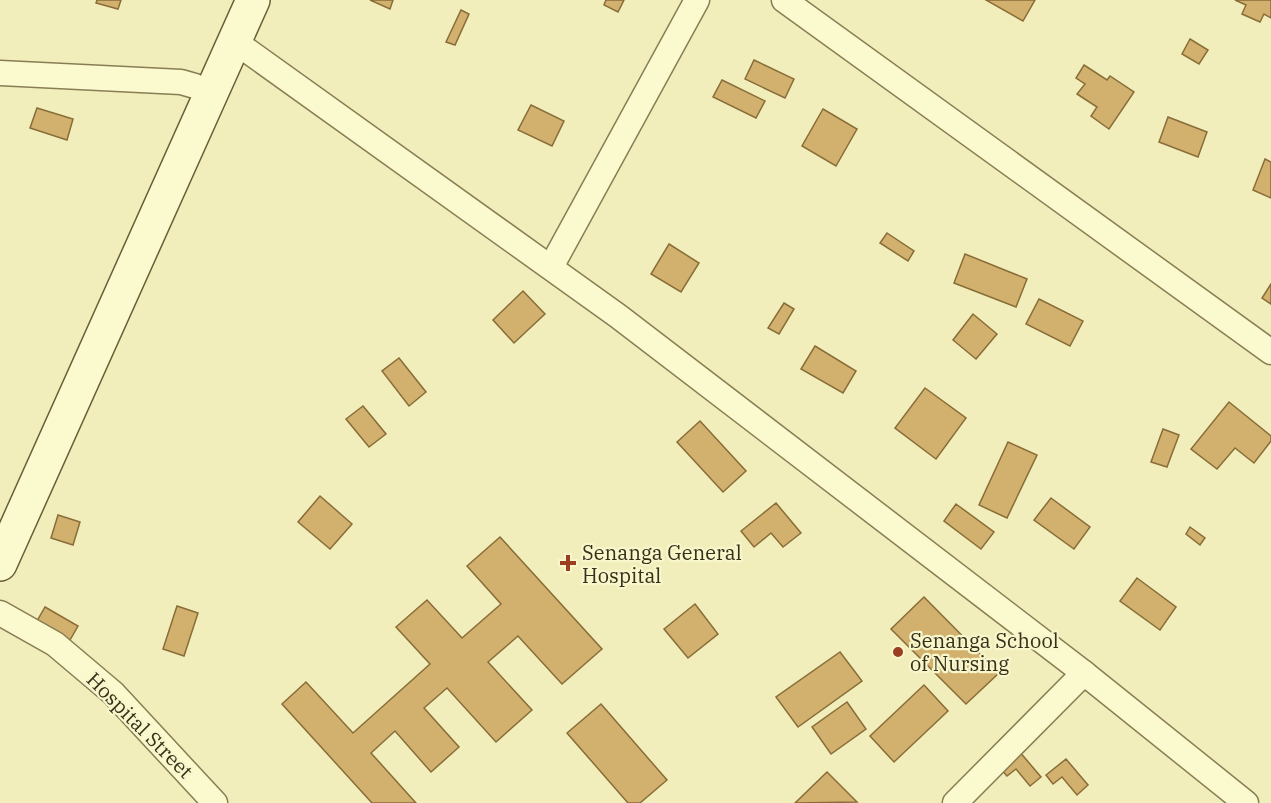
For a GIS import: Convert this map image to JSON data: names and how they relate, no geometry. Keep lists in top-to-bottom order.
{
  "streets": {
    "street": ["Hospital Street"]
  },
  "places": {
    "health": ["Senanga General Hospital"],
    "other": ["Senanga School of Nursing"]
  }
}
